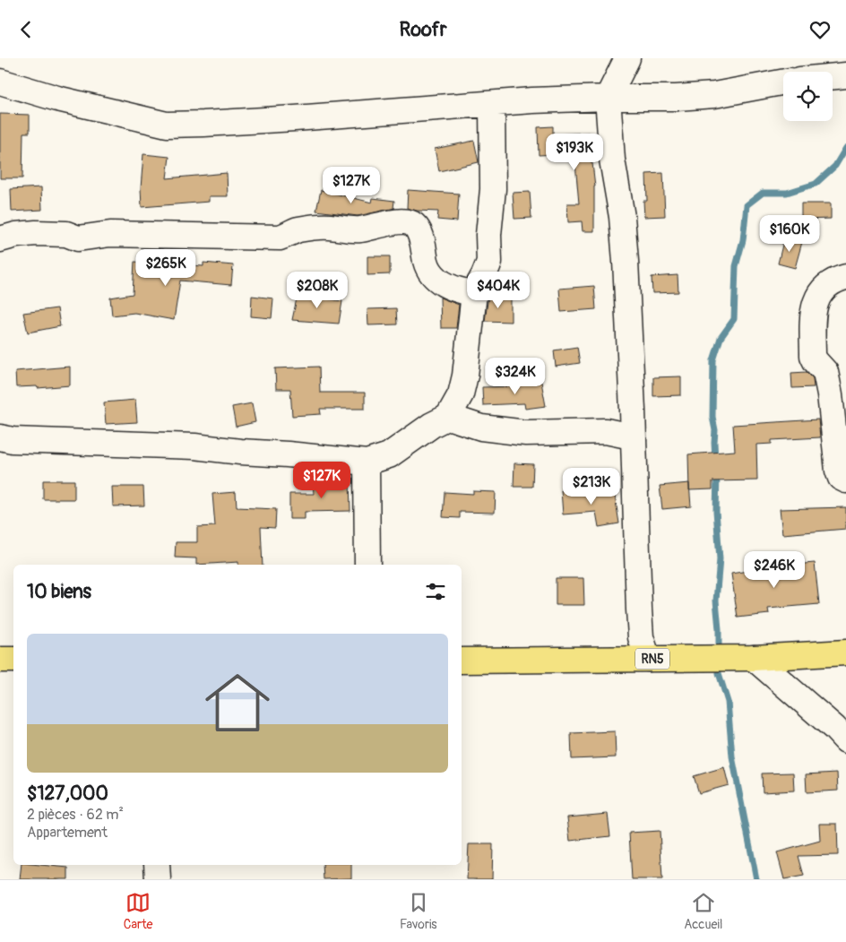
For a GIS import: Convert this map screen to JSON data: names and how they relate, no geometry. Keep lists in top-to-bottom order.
{
  "streets": {
    "highway": ["RN5"]
  },
  "page": {
    "header": "Roofr",
    "price": [
      "$193K",
      "$127K",
      "$160K",
      "$265K",
      "$208K",
      "$404K",
      "$324K",
      "$127K",
      "$213K",
      "$246K"
    ],
    "heading": "10 biens",
    "list": [
      {
        "name": "$127,000",
        "note": "2 pièces · 62 m² · Appartement"
      }
    ],
    "tabs": ["Carte", "Favoris", "Accueil"]
  }
}
